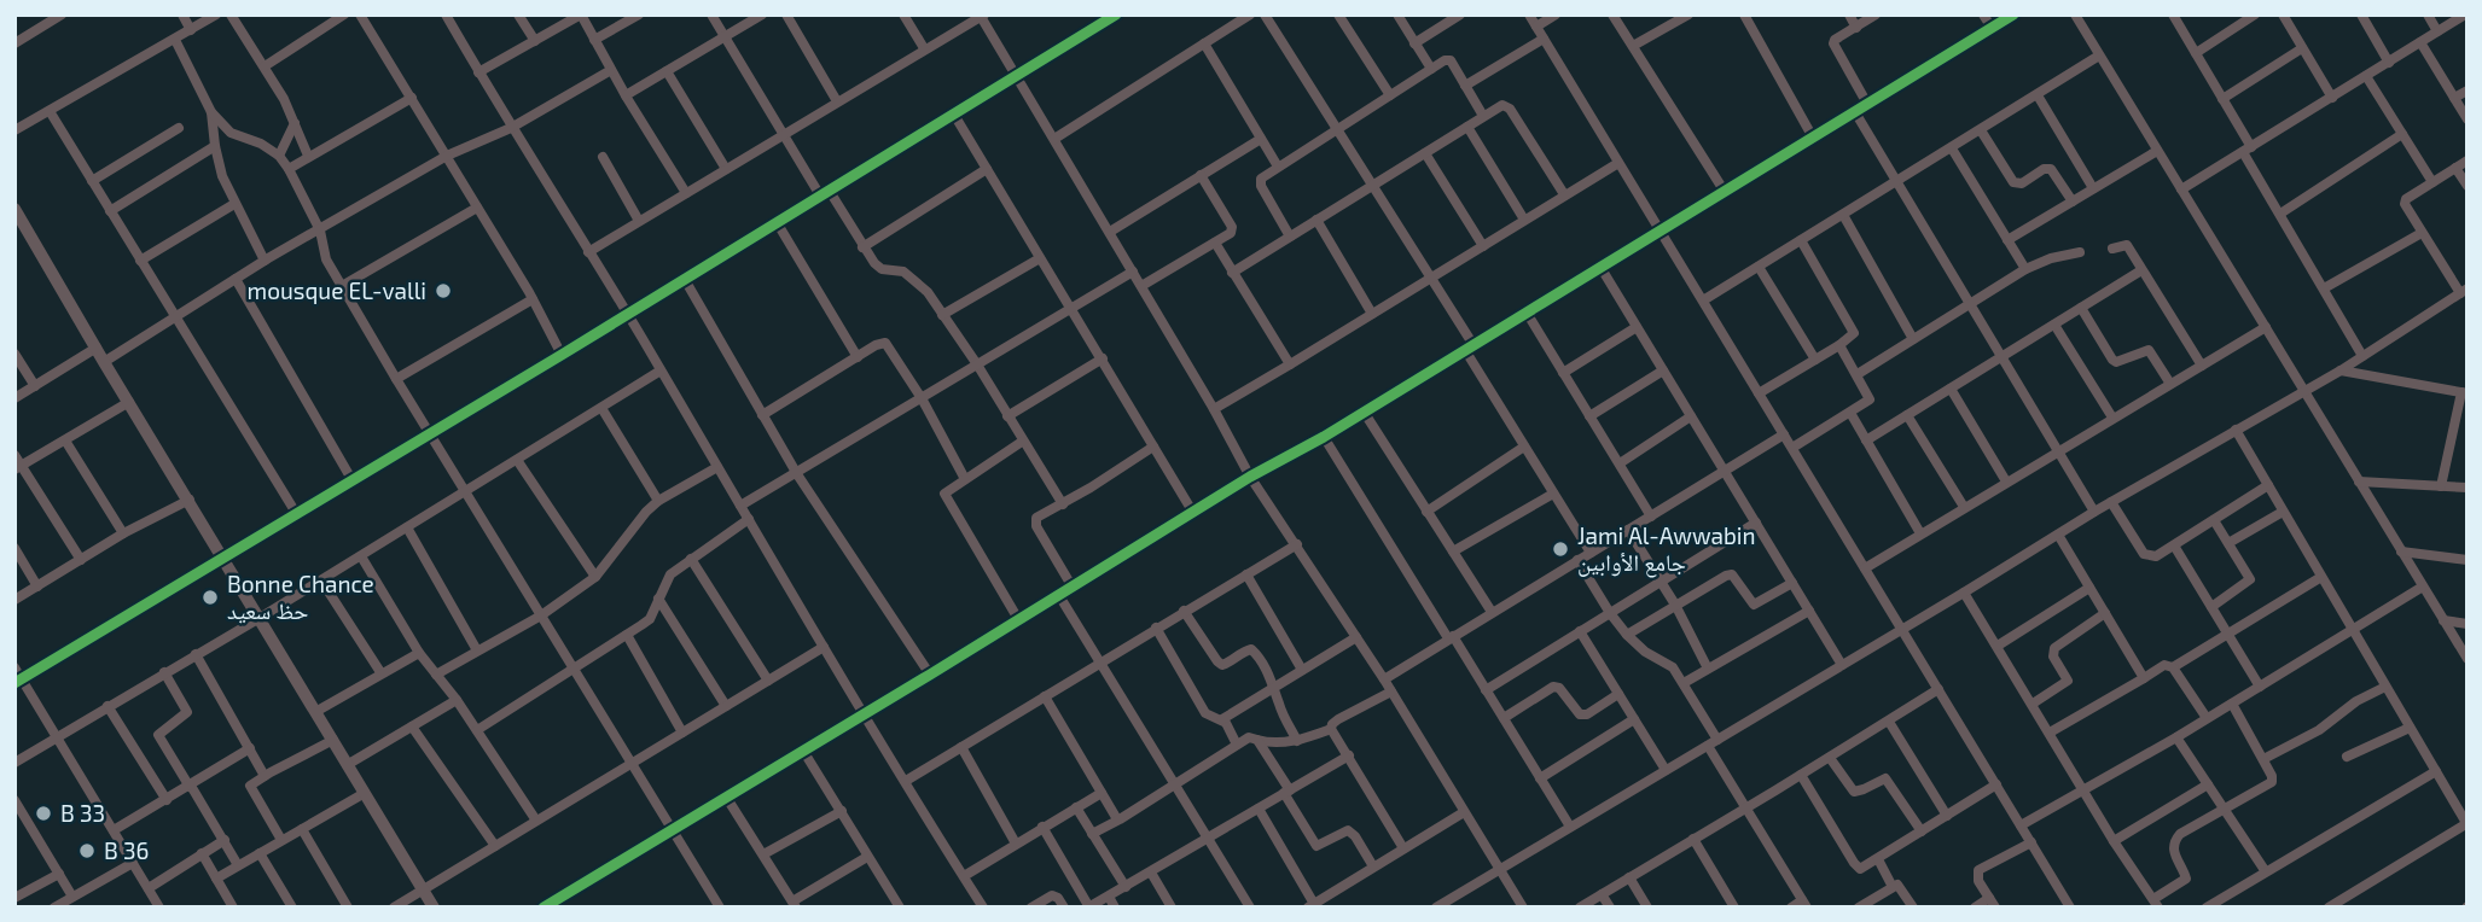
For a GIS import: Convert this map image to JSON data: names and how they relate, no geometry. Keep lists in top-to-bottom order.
{
  "places": [
    "mousque EL-valli",
    "Jami Al-Awwabin جامع الأوابين",
    "Bonne Chance حظ سعيد",
    "B 33",
    "B 36"
  ]
}
